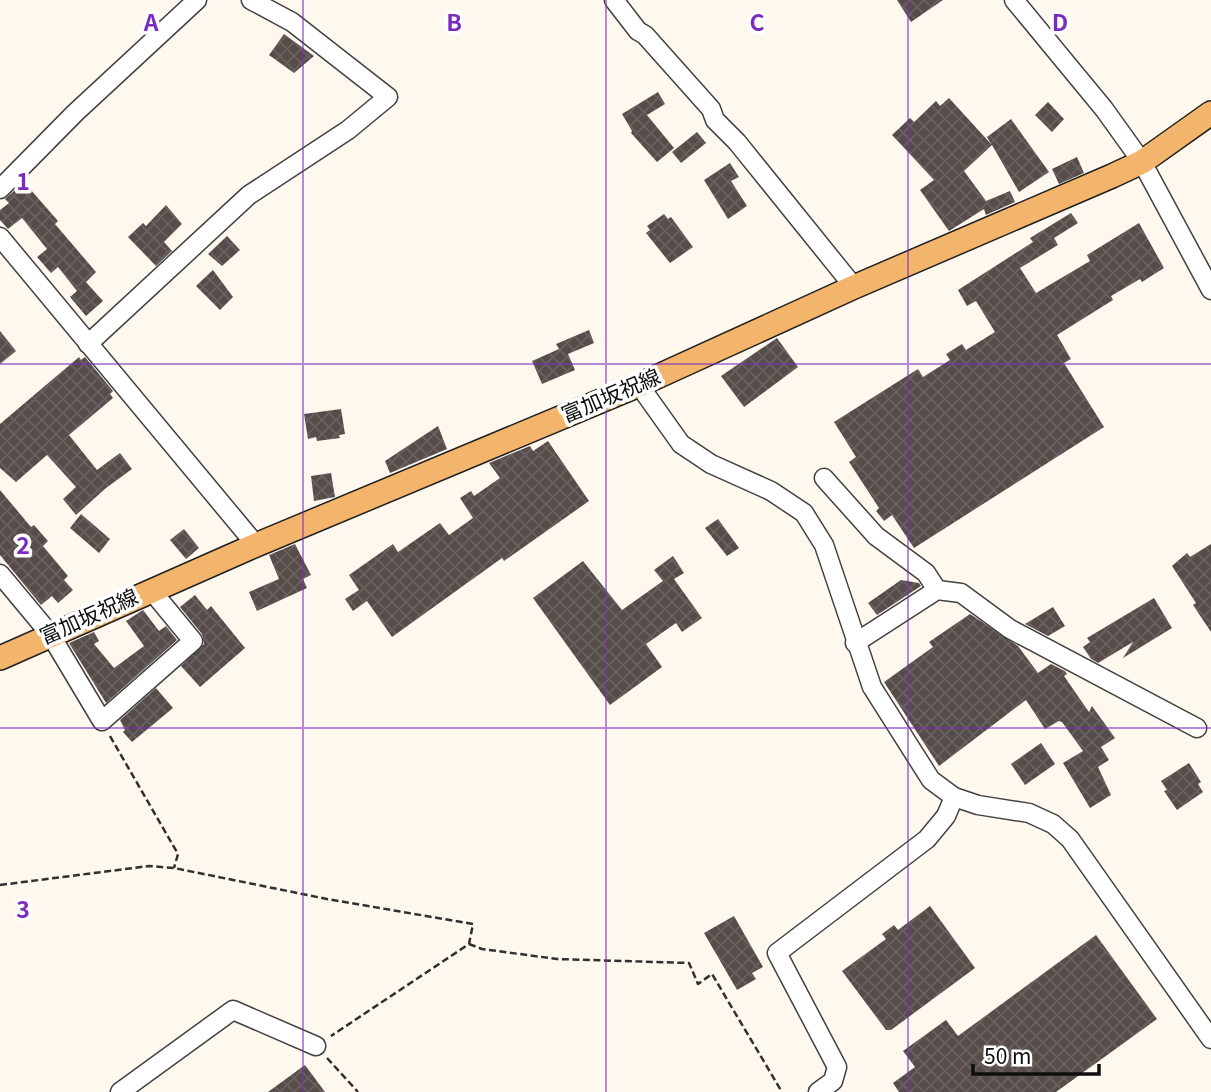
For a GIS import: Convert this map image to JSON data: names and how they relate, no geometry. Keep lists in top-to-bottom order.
{
  "streets": {
    "main road": ["富加坂祝線"]
  },
  "scale_bar": "50 m",
  "grid": {
    "columns": [
      "A",
      "B",
      "C",
      "D"
    ],
    "rows": ["1", "2", "3"]
  }
}
